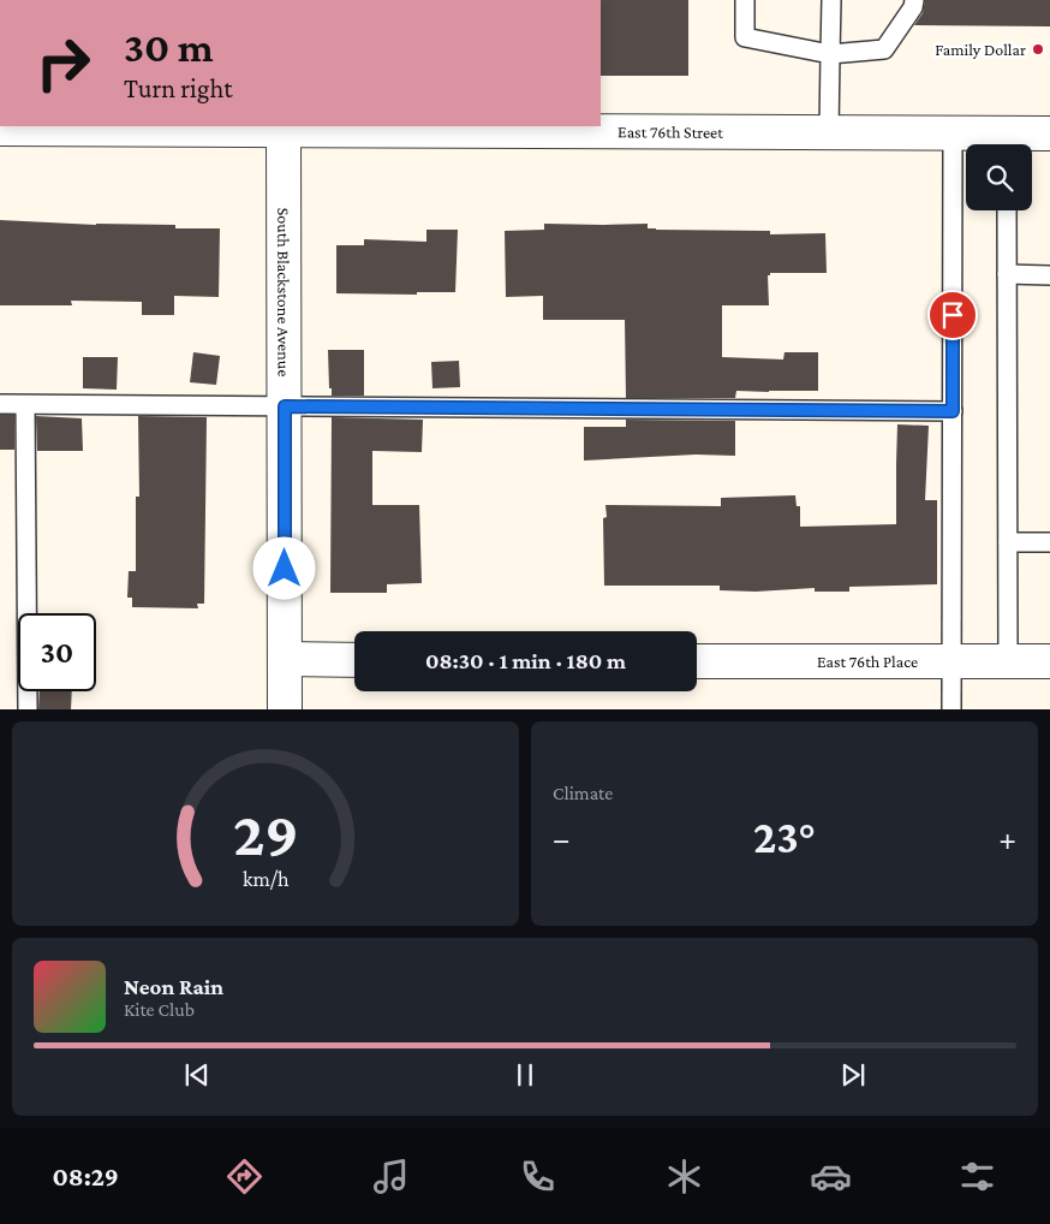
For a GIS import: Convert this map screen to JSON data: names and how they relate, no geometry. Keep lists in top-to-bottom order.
{
  "streets": {
    "street": ["East 76th Street", "South Blackstone Avenue", "East 76th Place"]
  },
  "crossings": [
    ["East 76th Street", "South Blackstone Avenue"]
  ],
  "places": ["Family Dollar"],
  "page": {
    "turn": ["30 m", "Turn right"],
    "limit": "30",
    "trip": "08:30 · 1 min · 180 m",
    "tile": "Climate",
    "heat": ["−", "23°", "+"],
    "song": ["Neon Rain", "Kite Club"],
    "tabs": "08:29",
    "gauge": ["29", "km/h"]
  }
}
